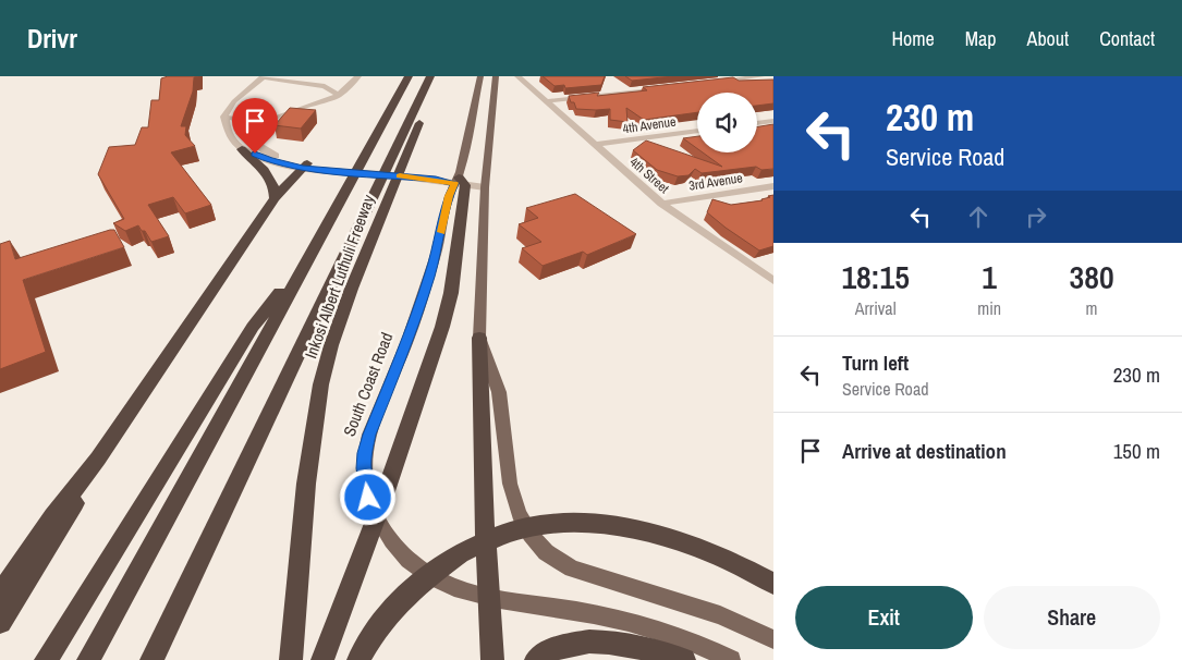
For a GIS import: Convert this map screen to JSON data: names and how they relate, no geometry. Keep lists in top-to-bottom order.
{
  "streets": {
    "highway": ["Inkosi Albert Luthuli Freeway"],
    "main road": ["South Coast Road"],
    "street": ["4th Avenue", "4th Street", "3rd Avenue"]
  },
  "crossings": [
    ["4th Avenue", "4th Street"],
    ["4th Street", "3rd Avenue"]
  ],
  "page": {
    "header": "Drivr",
    "nav": [
      "Home",
      "Map",
      "About",
      "Contact"
    ],
    "turn": ["230 m", "Service Road"],
    "eta": [
      "18:15",
      "Arrival",
      "1",
      "min",
      "380",
      "m"
    ],
    "list": [
      {
        "name": "Turn left",
        "note": "Service Road",
        "value": "230 m"
      },
      {
        "name": "Arrive at destination",
        "value": "150 m"
      }
    ],
    "buttons": ["Exit", "Share"]
  }
}
